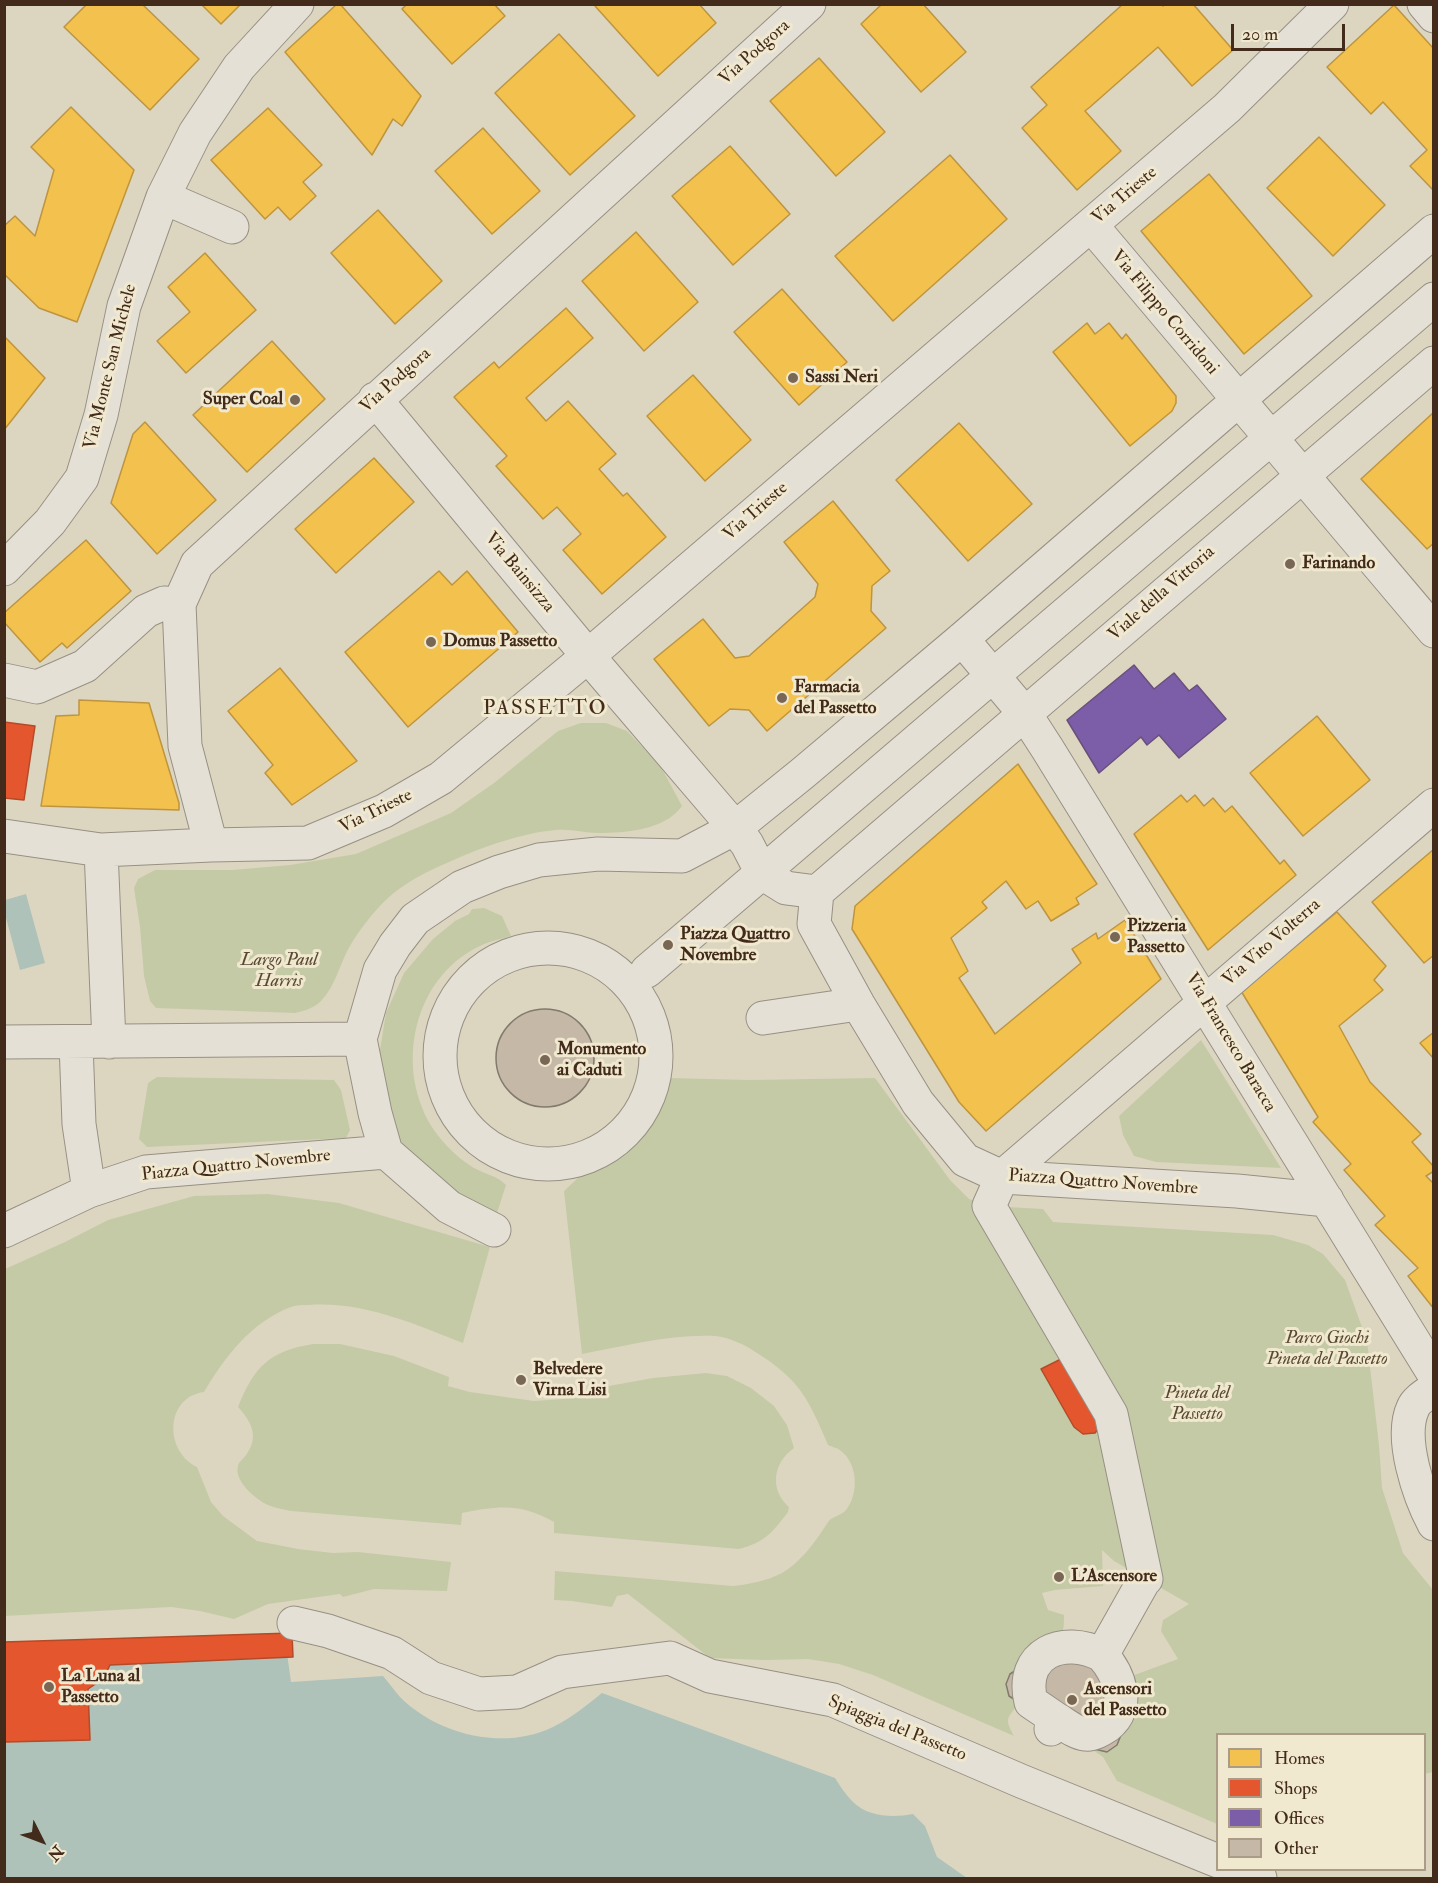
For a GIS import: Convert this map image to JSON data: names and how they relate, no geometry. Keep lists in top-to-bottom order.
{
  "streets": {
    "street": [
      "Via Podgora",
      "Via Trieste",
      "Via Filippo Corridoni",
      "Via Monte San Michele",
      "Via Bainsizza",
      "Viale della Vittoria",
      "Via Vito Volterra",
      "Via Francesco Baracca",
      "Piazza Quattro Novembre",
      "Spiaggia del Passetto"
    ]
  },
  "crossings": [
    ["Via Podgora", "Via Trieste"],
    ["Via Podgora", "Via Bainsizza"],
    ["Via Trieste", "Via Filippo Corridoni"],
    ["Via Trieste", "Via Bainsizza"],
    ["Viale della Vittoria", "Via Francesco Baracca"],
    ["Viale della Vittoria", "Piazza Quattro Novembre"],
    ["Via Vito Volterra", "Via Francesco Baracca"],
    ["Via Vito Volterra", "Piazza Quattro Novembre"],
    ["Via Francesco Baracca", "Piazza Quattro Novembre"]
  ],
  "districts": ["PASSETTO"],
  "parks": ["Largo Paul Harris", "Parco Giochi Pineta del Passetto", "Pineta del Passetto"],
  "places": [
    "Sassi Neri",
    "Super Coal",
    "Farinando",
    "Domus Passetto",
    "Farmacia del Passetto",
    "Pizzeria Passetto",
    "Piazza Quattro Novembre",
    "Monumento ai Caduti",
    "Belvedere Virna Lisi",
    "L'Ascensore",
    "La Luna al Passetto",
    "Ascensori del Passetto"
  ],
  "legend": [
    "Homes",
    "Shops",
    "Offices",
    "Other"
  ],
  "scale_bar": "20 m",
  "north": "bottom right"
}
